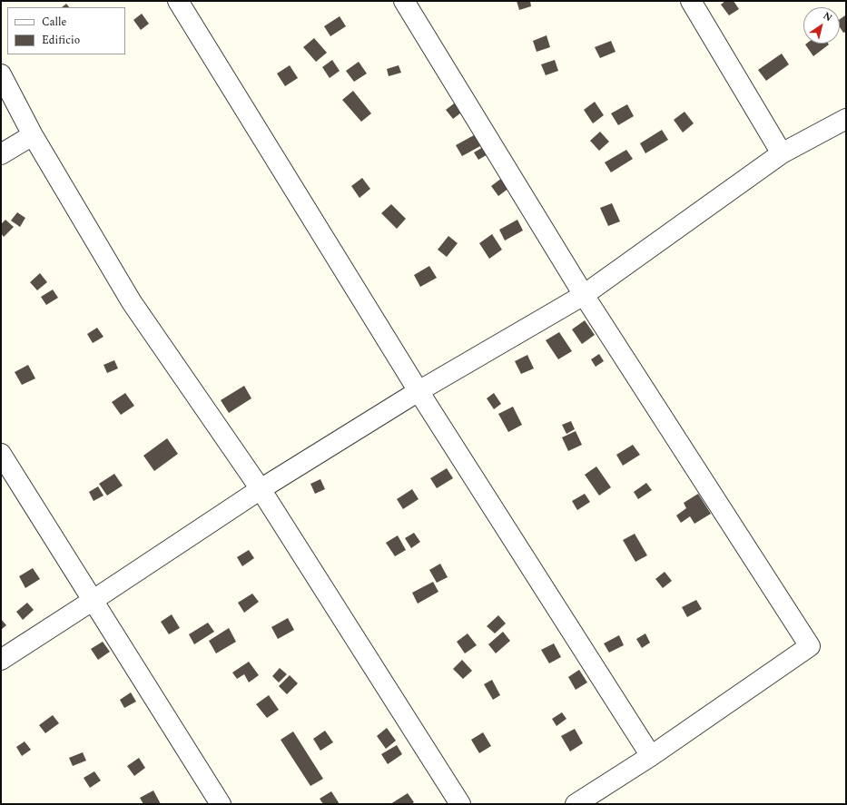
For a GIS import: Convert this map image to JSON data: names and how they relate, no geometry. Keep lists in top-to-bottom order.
{
  "legend": ["Calle", "Edificio"],
  "north": "top right"
}
